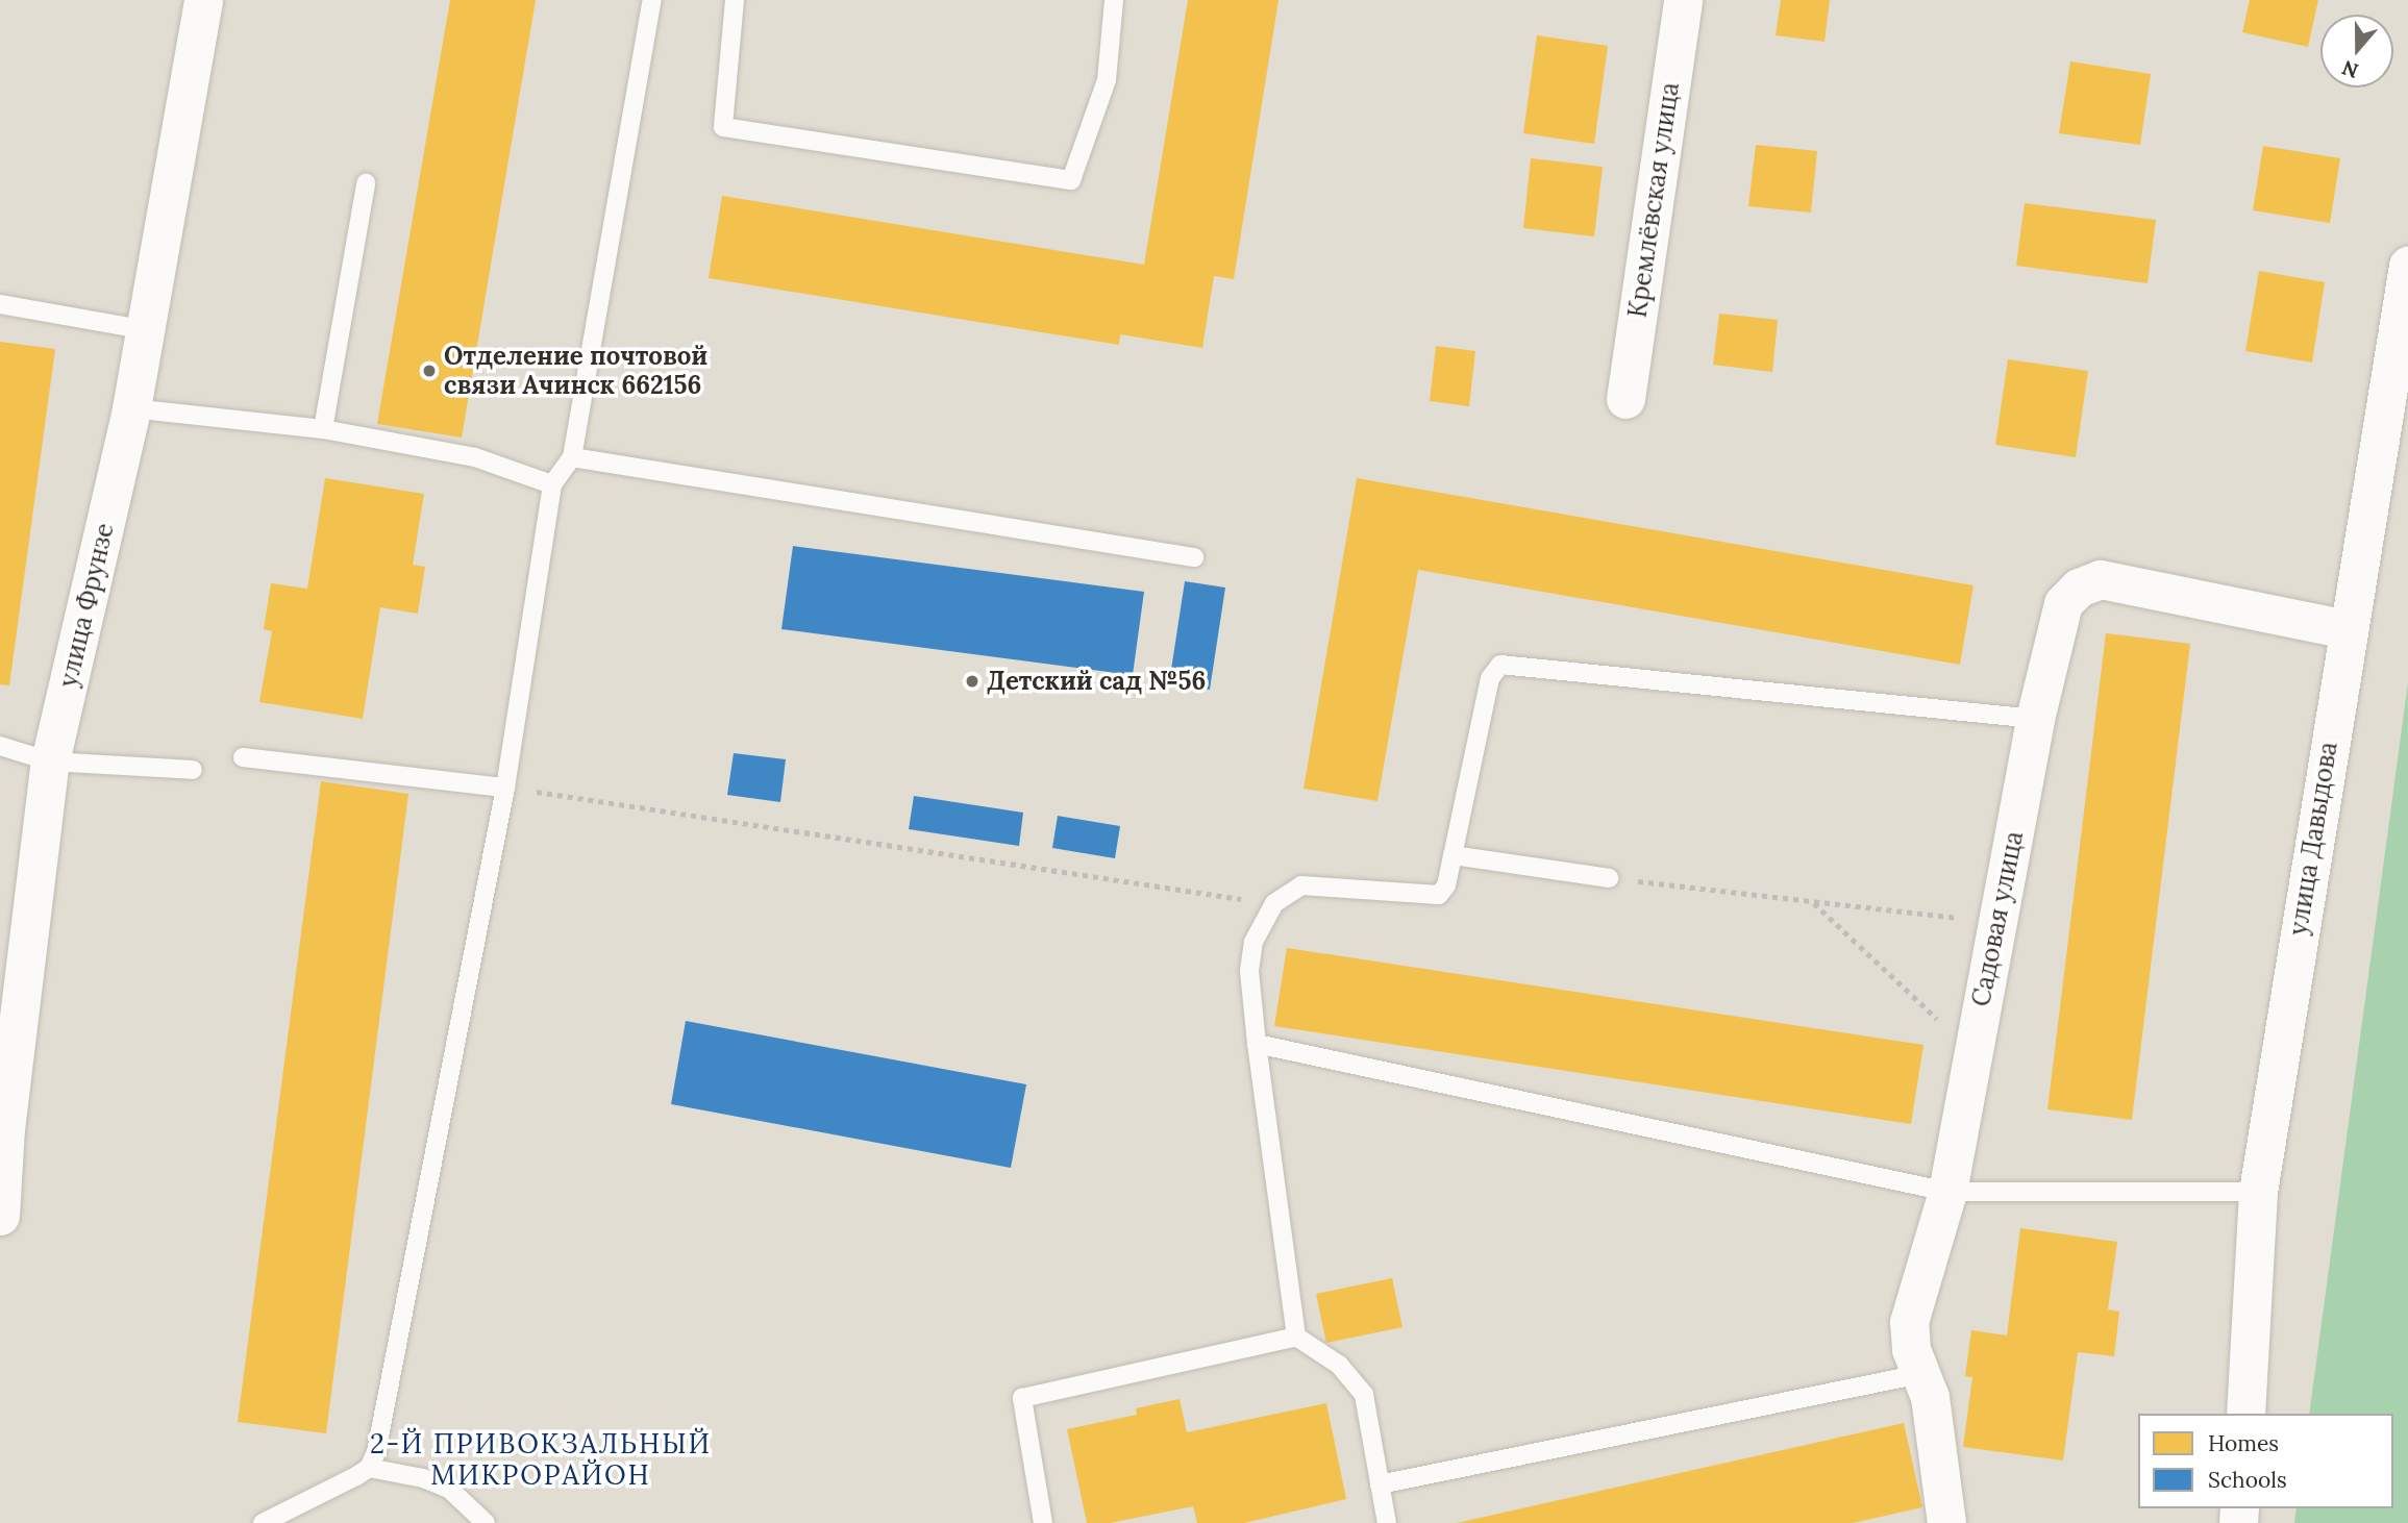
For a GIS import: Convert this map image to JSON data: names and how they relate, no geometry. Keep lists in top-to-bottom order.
{
  "streets": {
    "street": [
      "Кремлёвская улица",
      "улица Фрунзе",
      "улица Давыдова",
      "Садовая улица"
    ]
  },
  "crossings": [
    ["улица Давыдова", "Садовая улица"]
  ],
  "districts": ["2-Й ПРИВОКЗАЛЬНЫЙ МИКРОРАЙОН"],
  "places": ["Отделение почтовой связи Ачинск 662156", "Детский сад №56"],
  "legend": ["Homes", "Schools"],
  "north": "bottom"
}
